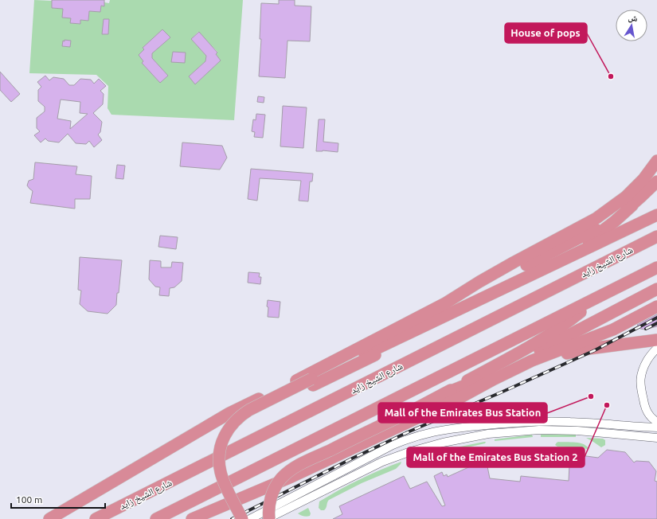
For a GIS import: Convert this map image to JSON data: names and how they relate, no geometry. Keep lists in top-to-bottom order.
{
  "streets": {
    "highway": ["شارع الشيخ زايد"]
  },
  "places": ["House of pops", "Mall of the Emirates Bus Station", "Mall of the Emirates Bus Station 2"],
  "scale_bar": "100 m",
  "north": "top"
}
